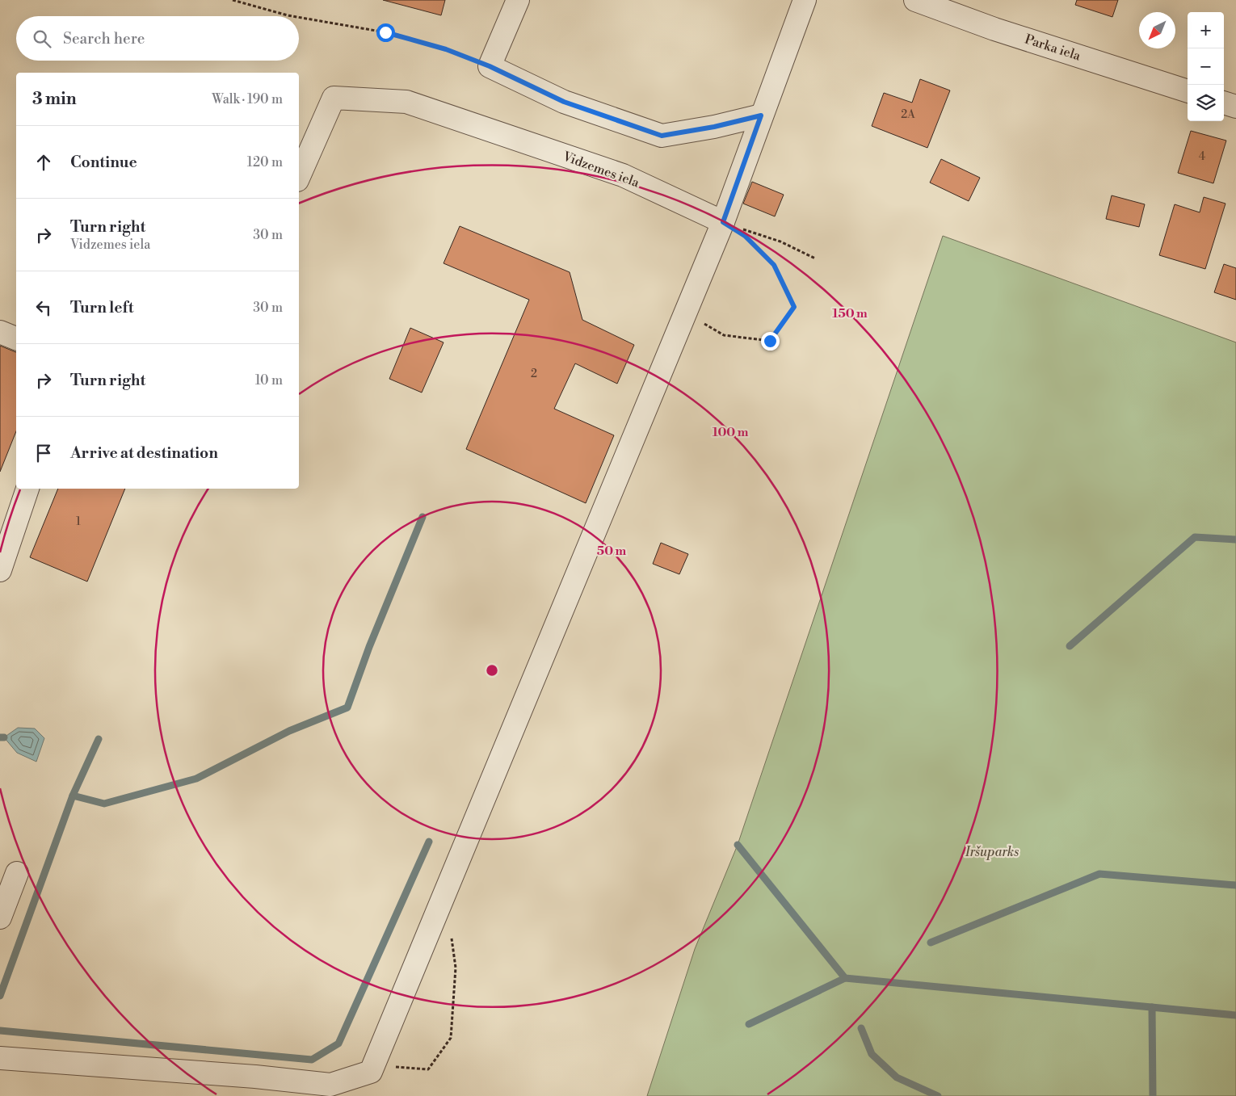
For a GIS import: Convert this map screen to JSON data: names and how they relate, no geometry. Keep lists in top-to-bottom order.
{
  "streets": {
    "street": ["Parka iela", "Vidzemes iela"]
  },
  "parks": ["Iršuparks"],
  "house_numbers": [
    "2A",
    "4",
    "2",
    "1"
  ],
  "north": "bottom left",
  "page": {
    "map_buttons": ["+", "−"],
    "search": "Search here",
    "heading": ["3 min", "Walk · 190 m"],
    "list": [
      ["Continue", "120 m"],
      ["Turn right", "Vidzemes iela", "30 m"],
      ["Turn left", "30 m"],
      ["Turn right", "10 m"],
      "Arrive at destination"
    ]
  },
  "rings": ["150 m", "100 m", "50 m"]
}
